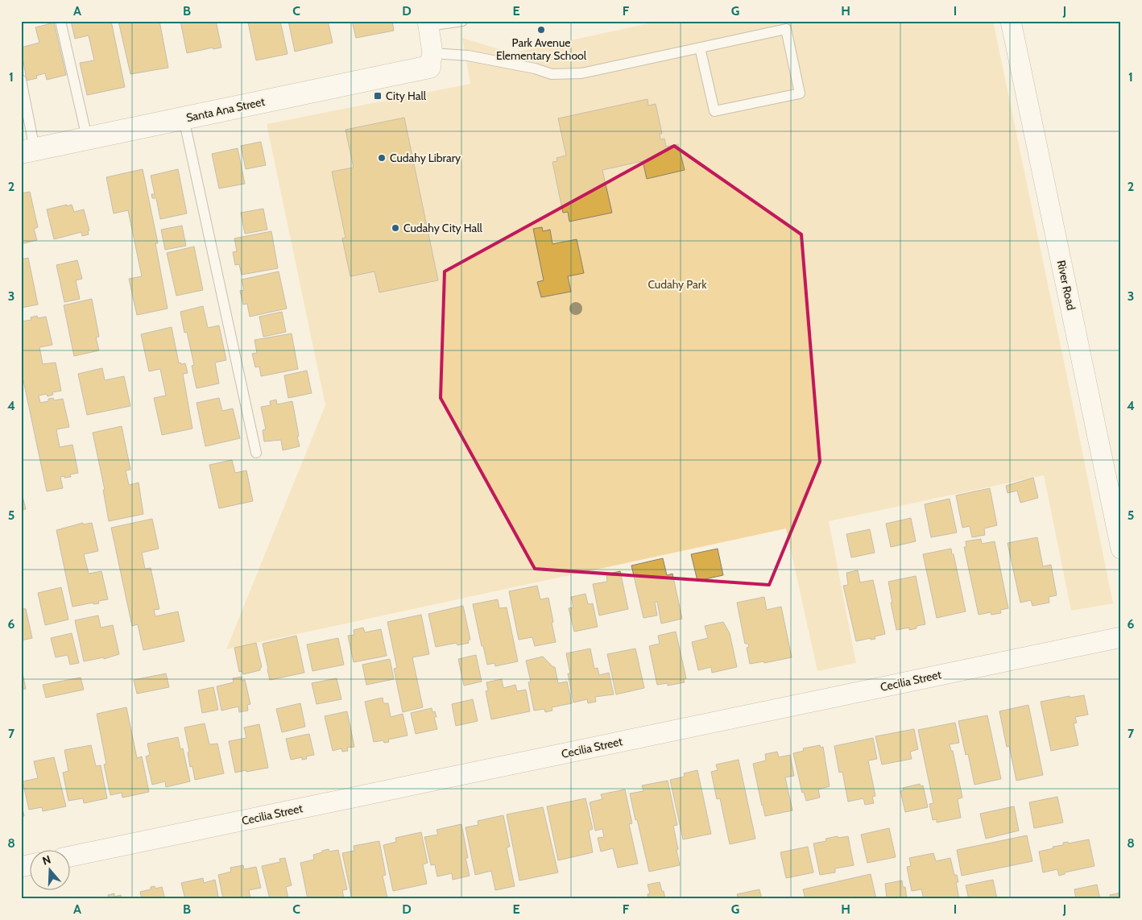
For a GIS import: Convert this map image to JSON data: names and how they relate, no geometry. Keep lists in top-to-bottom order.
{
  "streets": {
    "street": ["Santa Ana Street", "River Road", "Cecilia Street"]
  },
  "parks": ["Cudahy Park"],
  "places": {
    "other": ["Park Avenue Elementary School", "Cudahy Library", "Cudahy City Hall"],
    "transit": ["City Hall"]
  },
  "north": "top",
  "grid": {
    "columns": [
      "A",
      "B",
      "C",
      "D",
      "E",
      "F",
      "G",
      "H",
      "I",
      "J"
    ],
    "rows": [
      "1",
      "2",
      "3",
      "4",
      "5",
      "6",
      "7",
      "8"
    ]
  }
}
